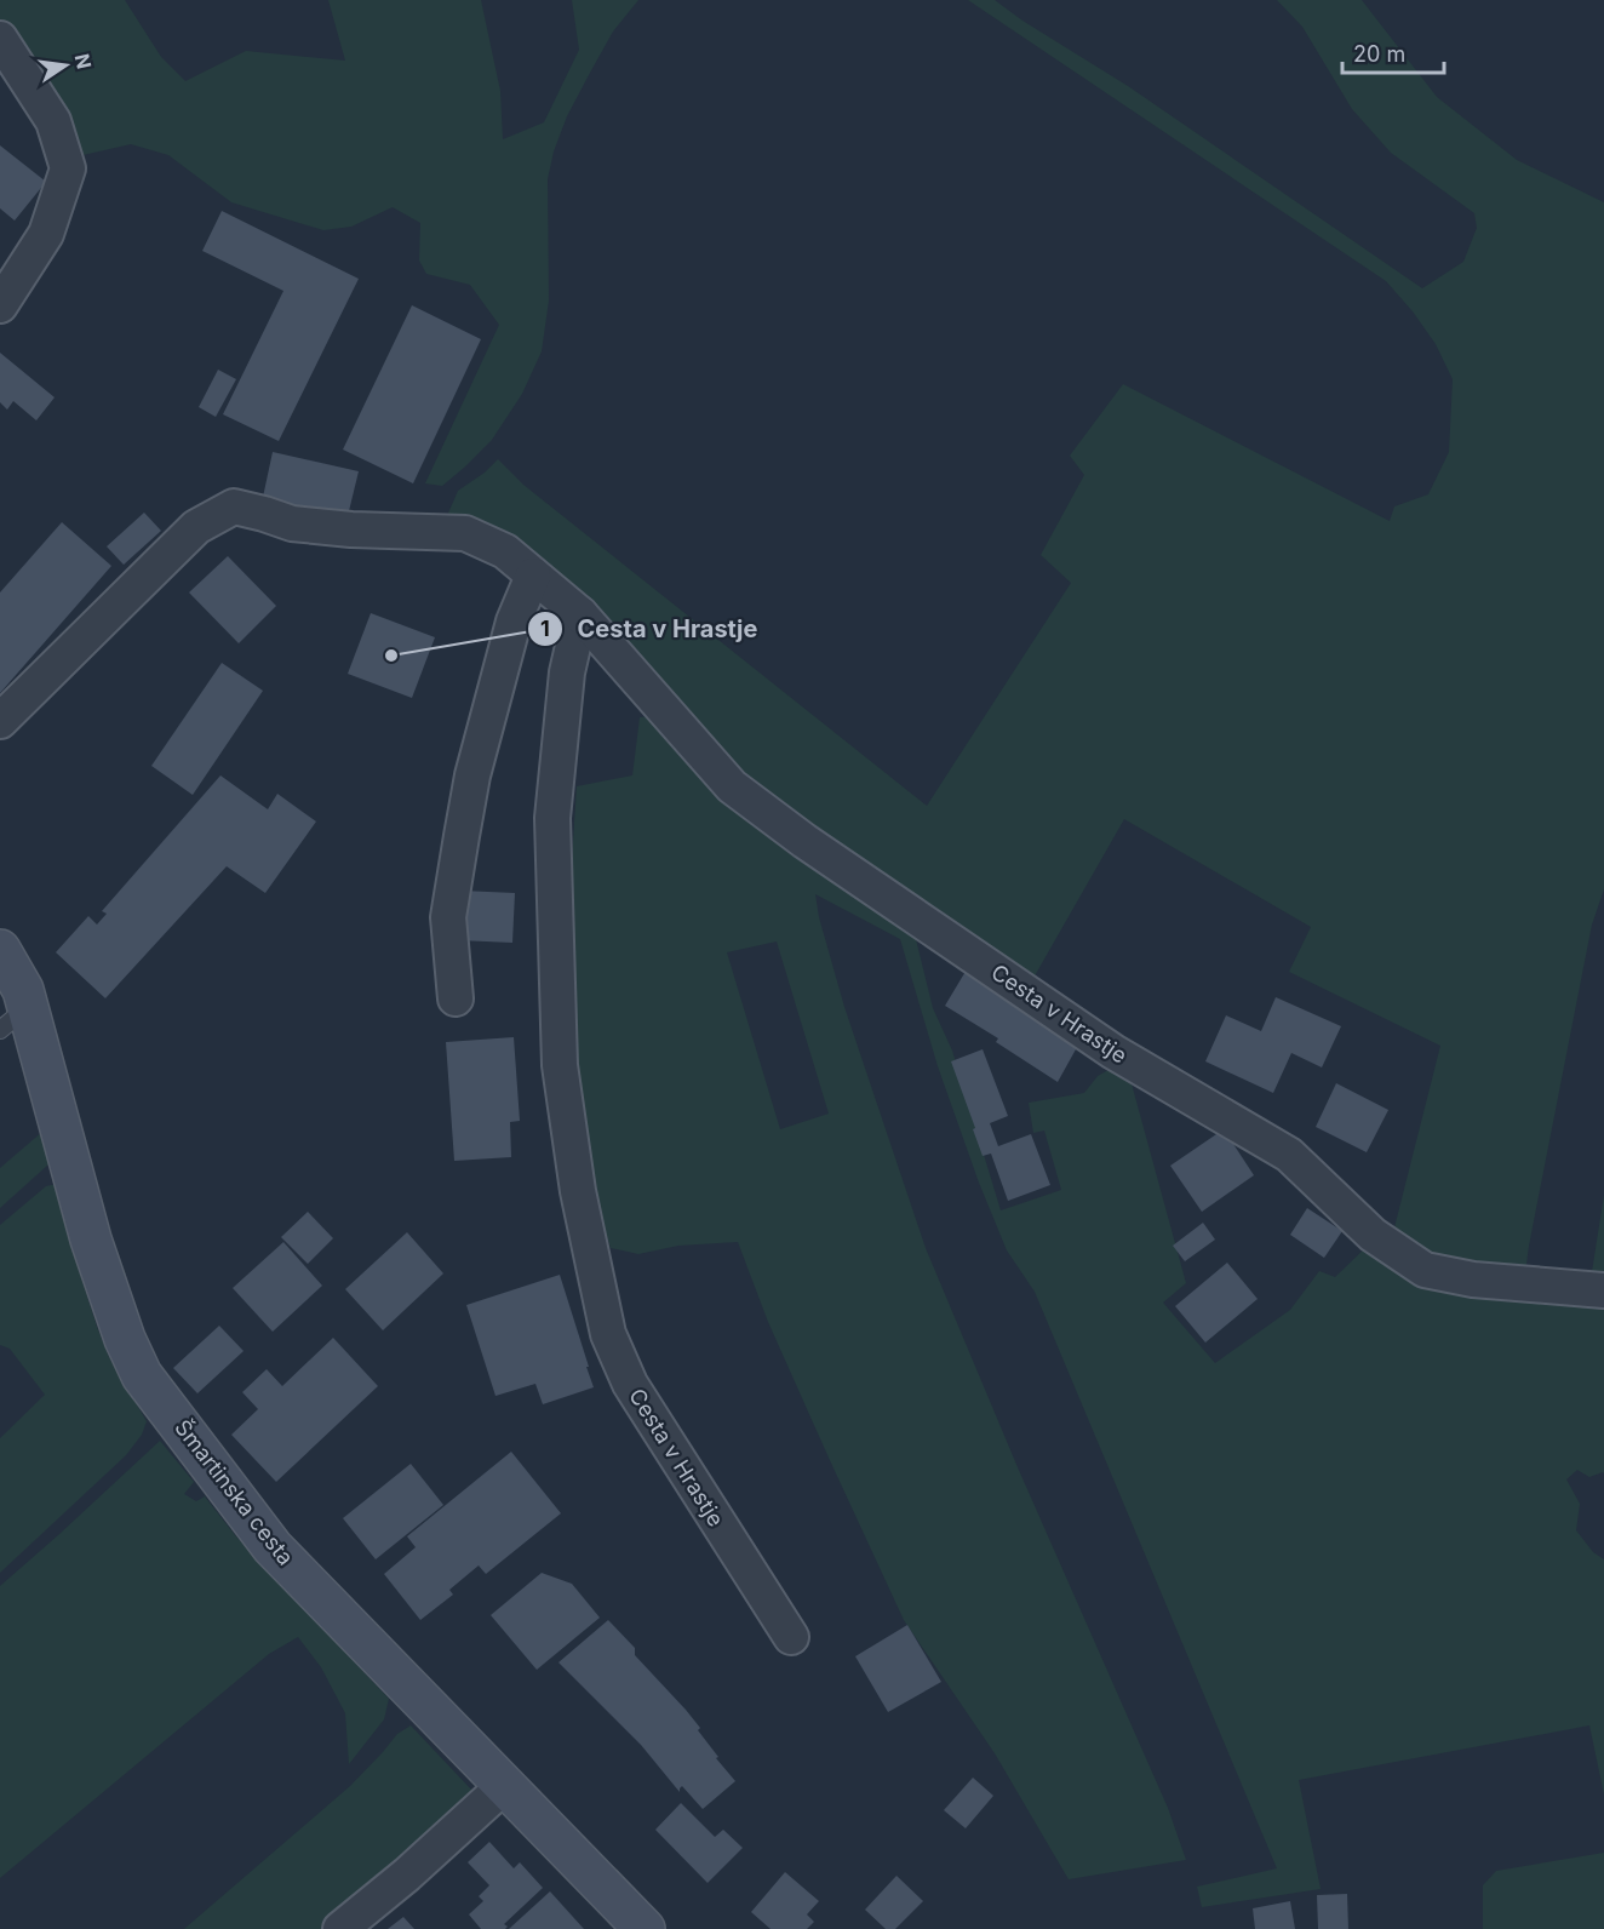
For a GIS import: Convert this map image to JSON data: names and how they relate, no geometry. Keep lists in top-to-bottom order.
{
  "streets": {
    "main road": ["Šmartinska cesta"],
    "street": ["Cesta v Hrastje"]
  },
  "places": ["Cesta v Hrastje"],
  "scale_bar": "20 m",
  "north": "right"
}
